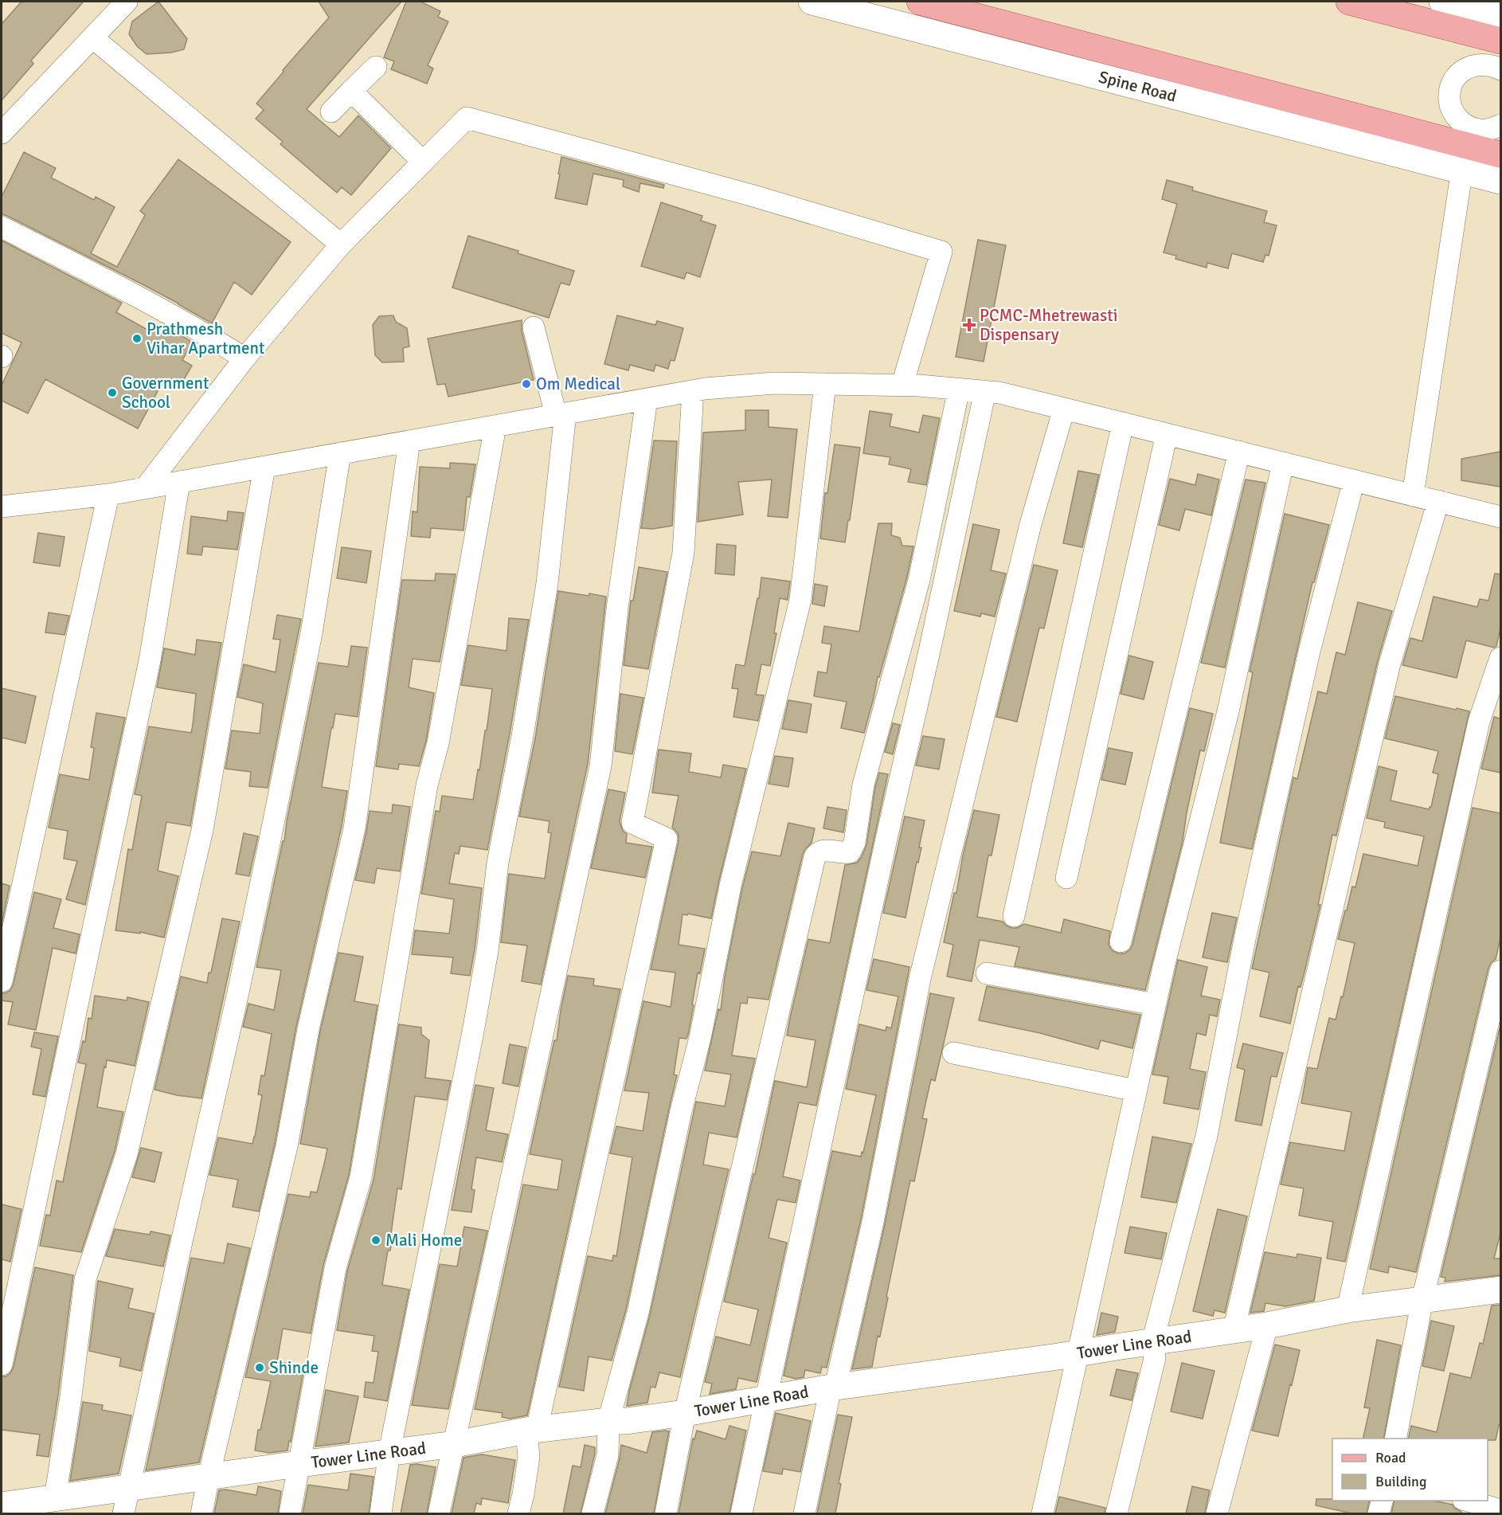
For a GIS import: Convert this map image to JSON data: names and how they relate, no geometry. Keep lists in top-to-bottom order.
{
  "streets": {
    "main road": ["Spine Road"],
    "street": ["Tower Line Road"]
  },
  "places": {
    "health": ["PCMC-Mhetrewasti Dispensary"],
    "other": [
      "Prathmesh Vihar Apartment",
      "Om Medical",
      "Government School",
      "Mali Home",
      "Shinde"
    ]
  },
  "legend": ["Road", "Building"]
}
